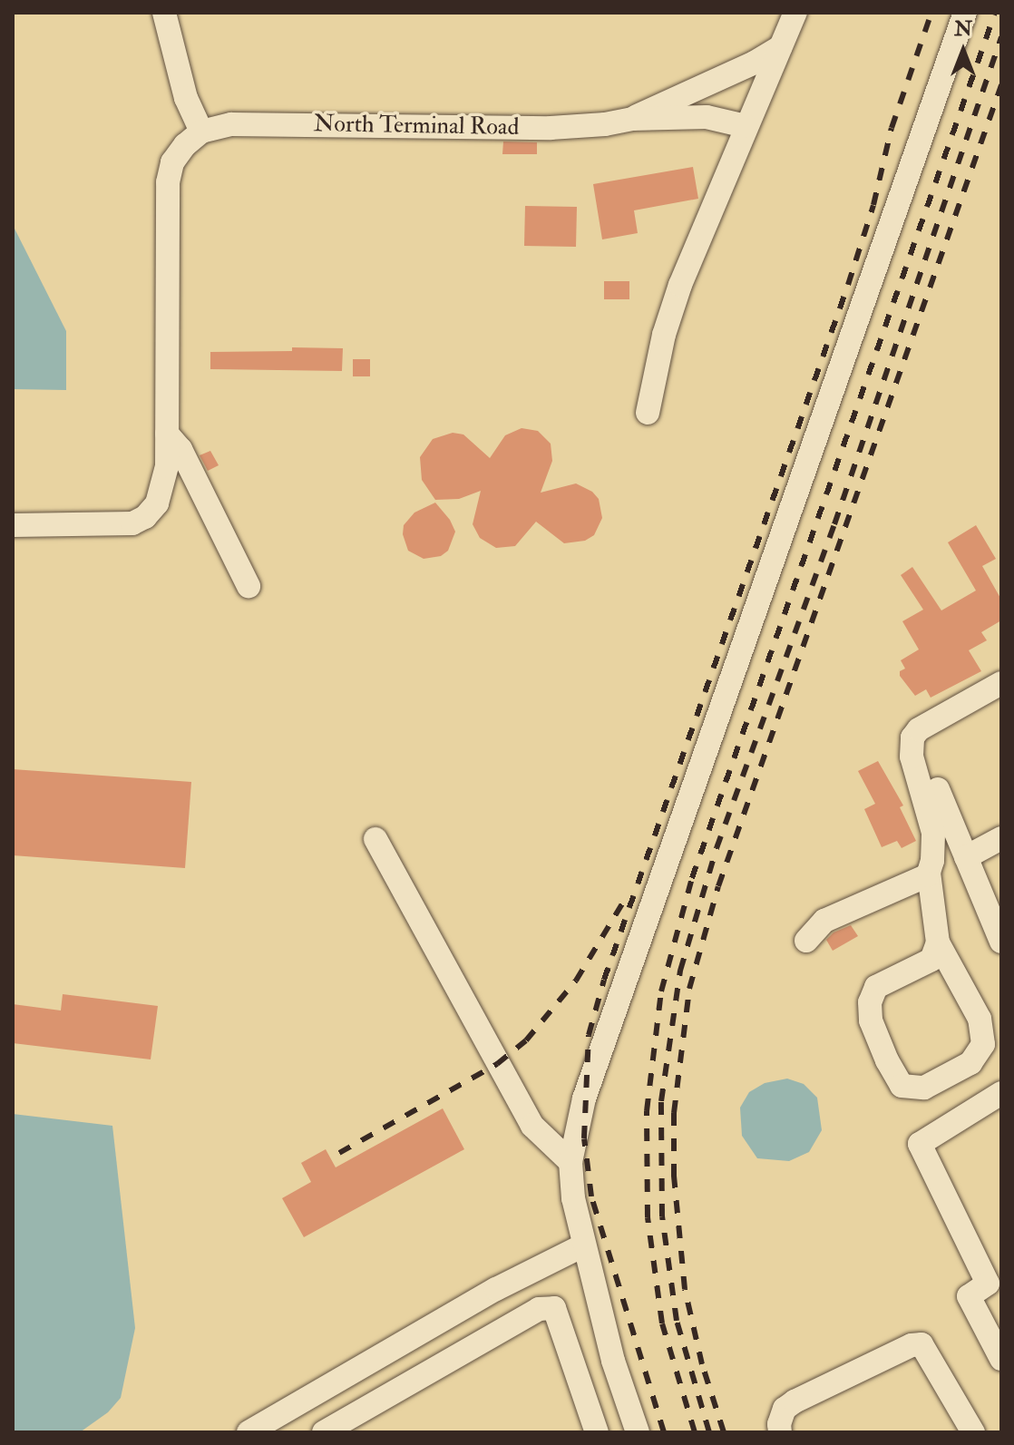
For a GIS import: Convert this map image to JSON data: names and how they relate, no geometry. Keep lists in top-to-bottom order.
{
  "streets": {
    "street": ["North Terminal Road"]
  },
  "north": "top"
}
